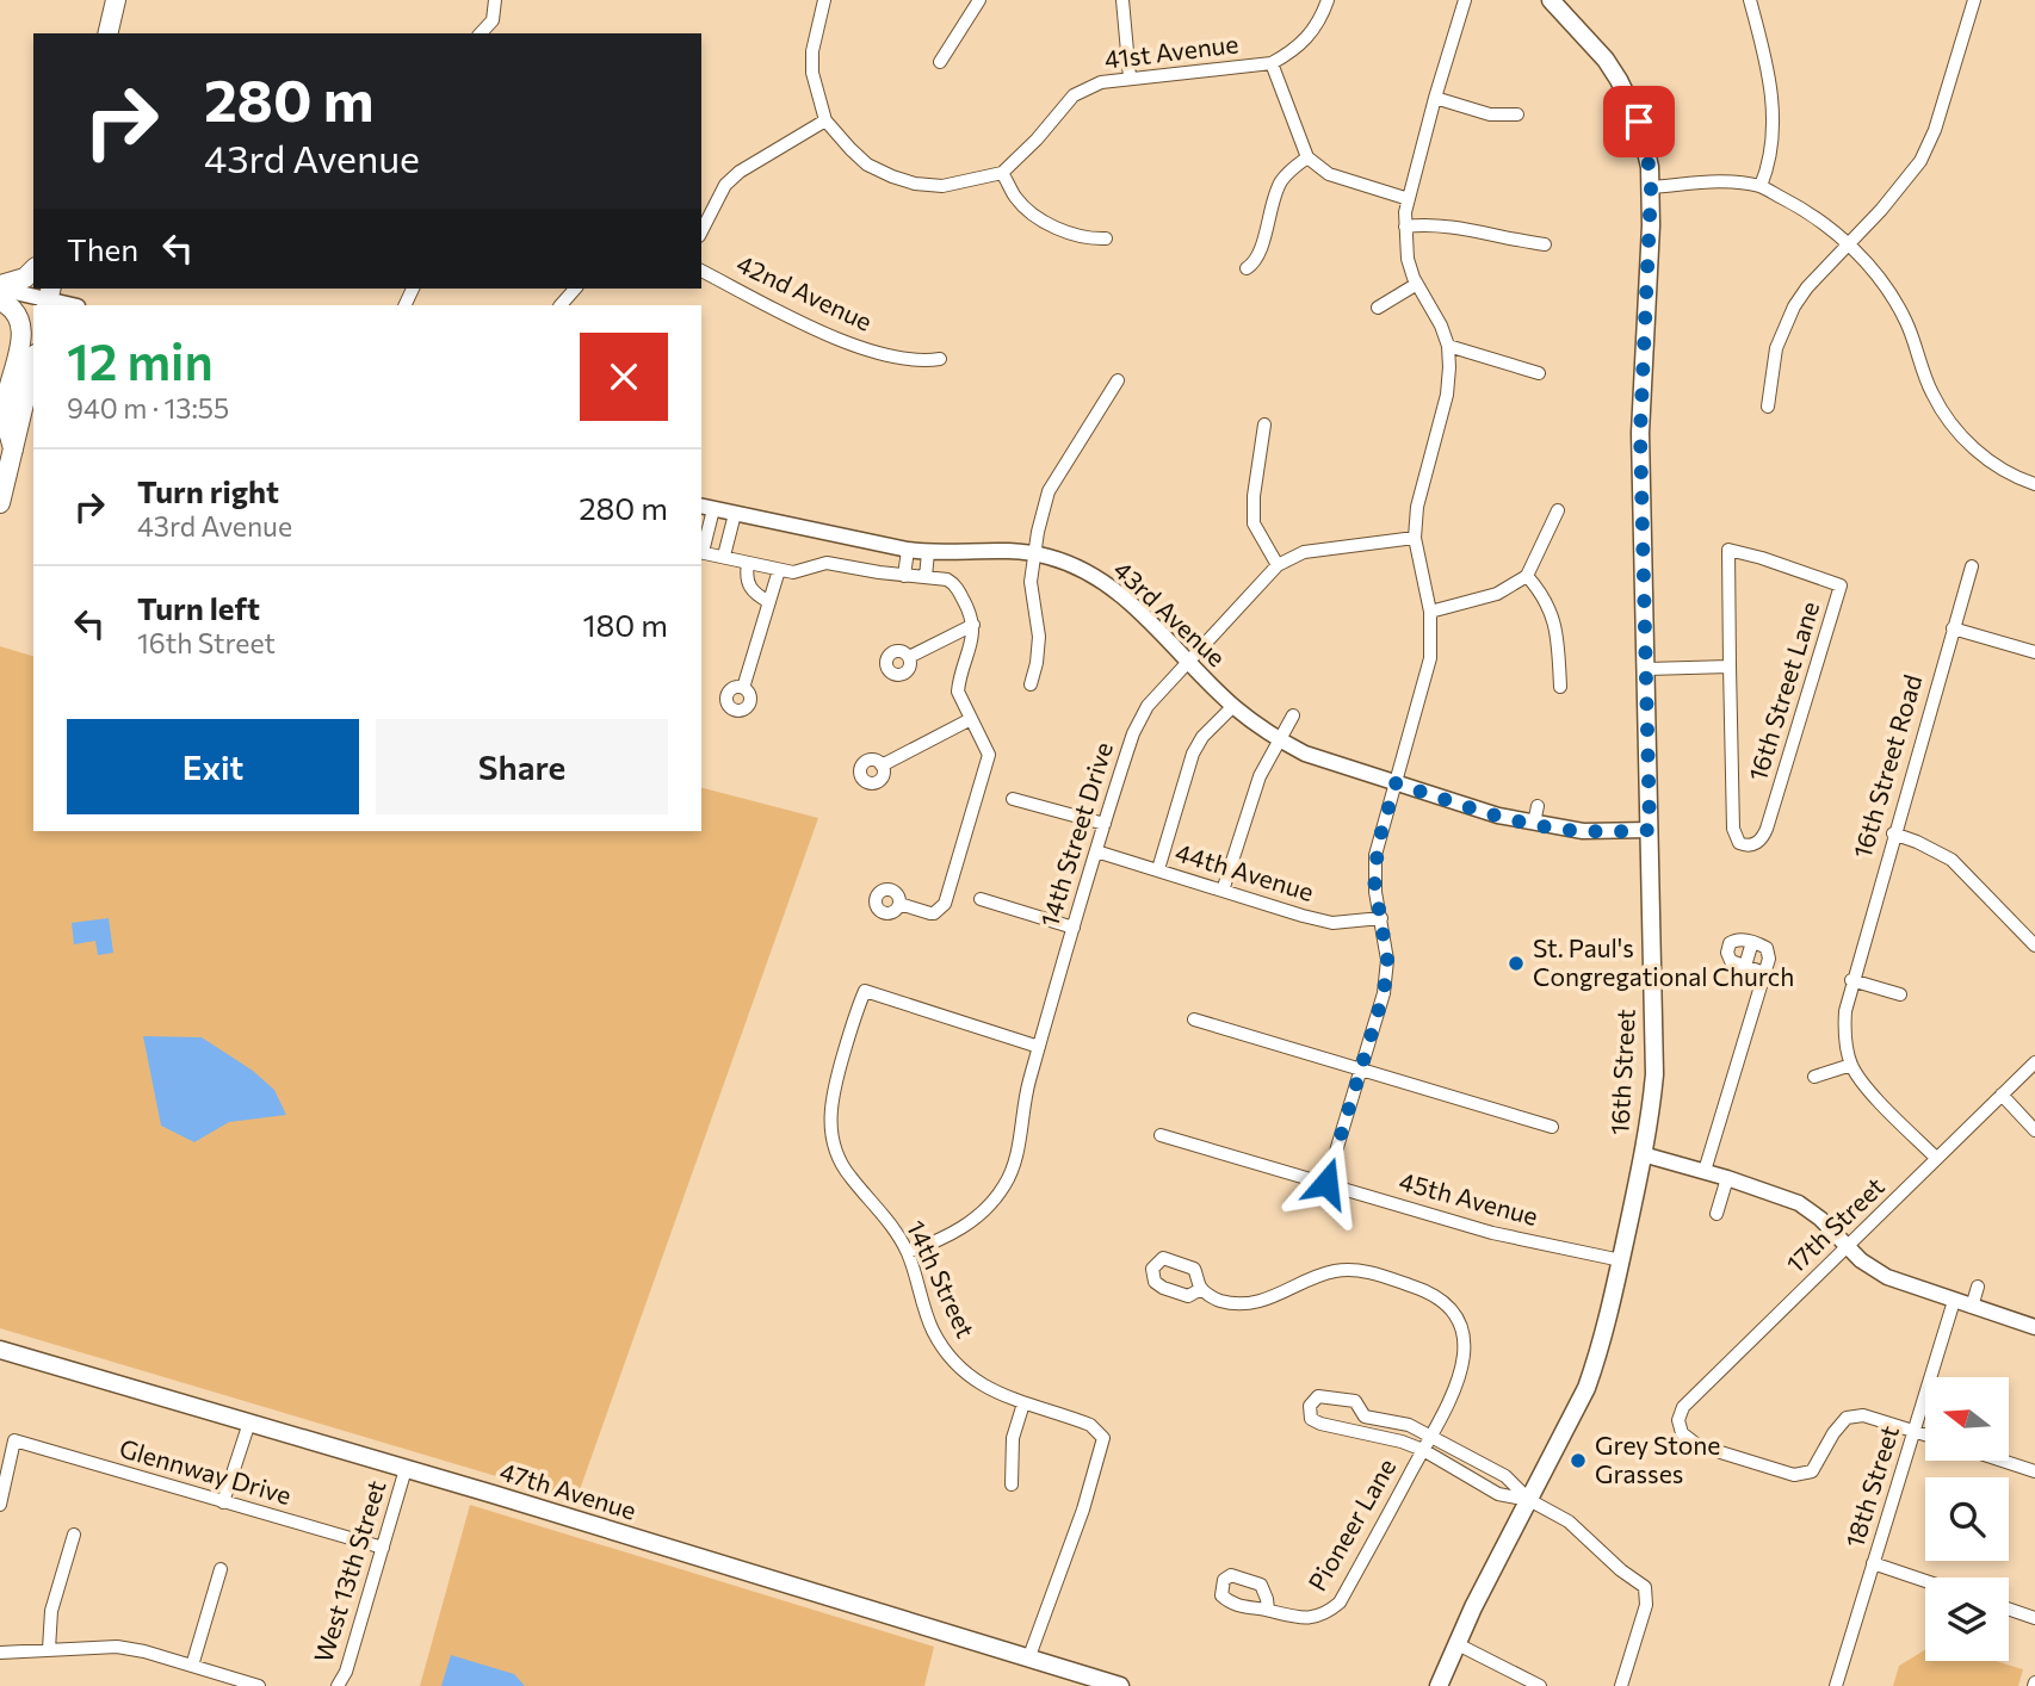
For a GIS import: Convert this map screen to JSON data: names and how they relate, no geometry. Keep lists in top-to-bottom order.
{
  "streets": {
    "main road": ["16th Street", "47th Avenue"],
    "street": [
      "41st Avenue",
      "42nd Avenue",
      "43rd Avenue",
      "16th Street Lane",
      "16th Street Road",
      "14th Street Drive",
      "44th Avenue",
      "45th Avenue",
      "17th Street",
      "14th Street",
      "Glennway Drive",
      "18th Street",
      "Pioneer Lane",
      "West 13th Street"
    ]
  },
  "crossings": [
    ["43rd Avenue", "14th Street Drive"],
    ["43rd Avenue", "16th Street"],
    ["16th Street Road", "17th Street"],
    ["14th Street Drive", "44th Avenue"],
    ["14th Street Drive", "14th Street"],
    ["16th Street", "45th Avenue"],
    ["17th Street", "18th Street"],
    ["14th Street", "47th Avenue"],
    ["Glennway Drive", "West 13th Street"],
    ["47th Avenue", "West 13th Street"]
  ],
  "places": ["St. Paul's Congregational Church", "Grey Stone Grasses"],
  "north": "left",
  "page": {
    "turn": ["280 m", "43rd Avenue"],
    "then": "Then",
    "heading": ["12 min", "940 m · 13:55"],
    "list": [
      {
        "name": "Turn right",
        "note": "43rd Avenue",
        "value": "280 m"
      },
      {
        "name": "Turn left",
        "note": "16th Street",
        "value": "180 m"
      }
    ],
    "buttons": ["Exit", "Share"]
  }
}
